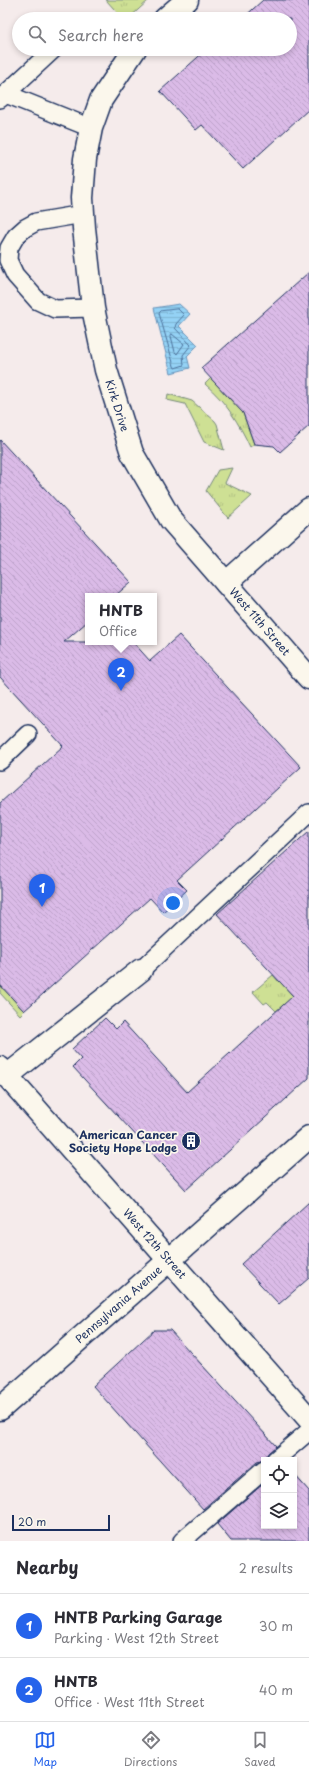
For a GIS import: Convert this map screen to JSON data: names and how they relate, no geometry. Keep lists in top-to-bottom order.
{
  "streets": {
    "street": [
      "Kirk Drive",
      "West 11th Street",
      "West 12th Street",
      "Pennsylvania Avenue"
    ]
  },
  "crossings": [
    ["Kirk Drive", "West 11th Street"],
    ["West 12th Street", "Pennsylvania Avenue"]
  ],
  "places": {
    "building": ["American Cancer Society Hope Lodge"]
  },
  "scale_bar": "20 m",
  "page": {
    "search": "Search here",
    "popup": ["HNTB", "Office"],
    "pins": ["2", "1"],
    "scale": "20 m",
    "heading": ["Nearby", "2 results"],
    "list": [
      {
        "mark": "1",
        "name": "HNTB Parking Garage",
        "note": "Parking · West 12th Street",
        "value": "30 m"
      },
      {
        "mark": "2",
        "name": "HNTB",
        "note": "Office · West 11th Street",
        "value": "40 m"
      }
    ],
    "nav": ["Map", "Directions", "Saved"]
  }
}
